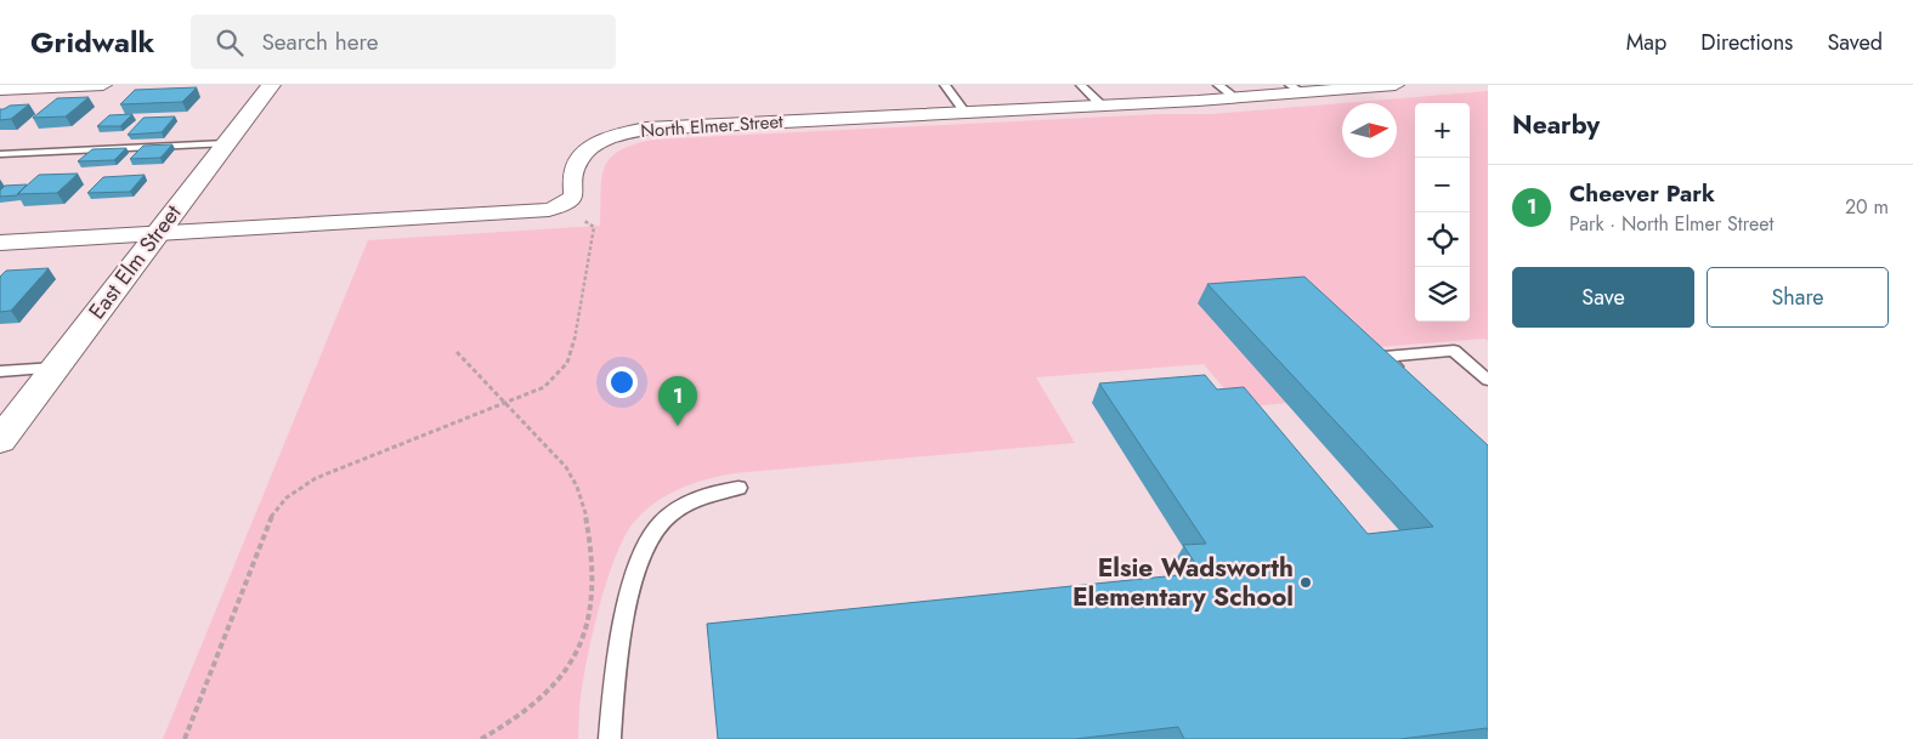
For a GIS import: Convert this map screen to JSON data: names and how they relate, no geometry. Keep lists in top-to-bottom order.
{
  "streets": {
    "street": ["North Elmer Street", "East Elm Street"]
  },
  "places": ["Elsie Wadsworth Elementary School"],
  "north": "right",
  "page": {
    "header": "Gridwalk",
    "search": "Search here",
    "nav": ["Map", "Directions", "Saved"],
    "heading": "Nearby",
    "map_buttons": ["+", "−"],
    "list": [
      {
        "mark": "1",
        "name": "Cheever Park",
        "note": "Park · North Elmer Street",
        "value": "20 m"
      }
    ],
    "buttons": ["Save", "Share"],
    "pins": "1"
  }
}
